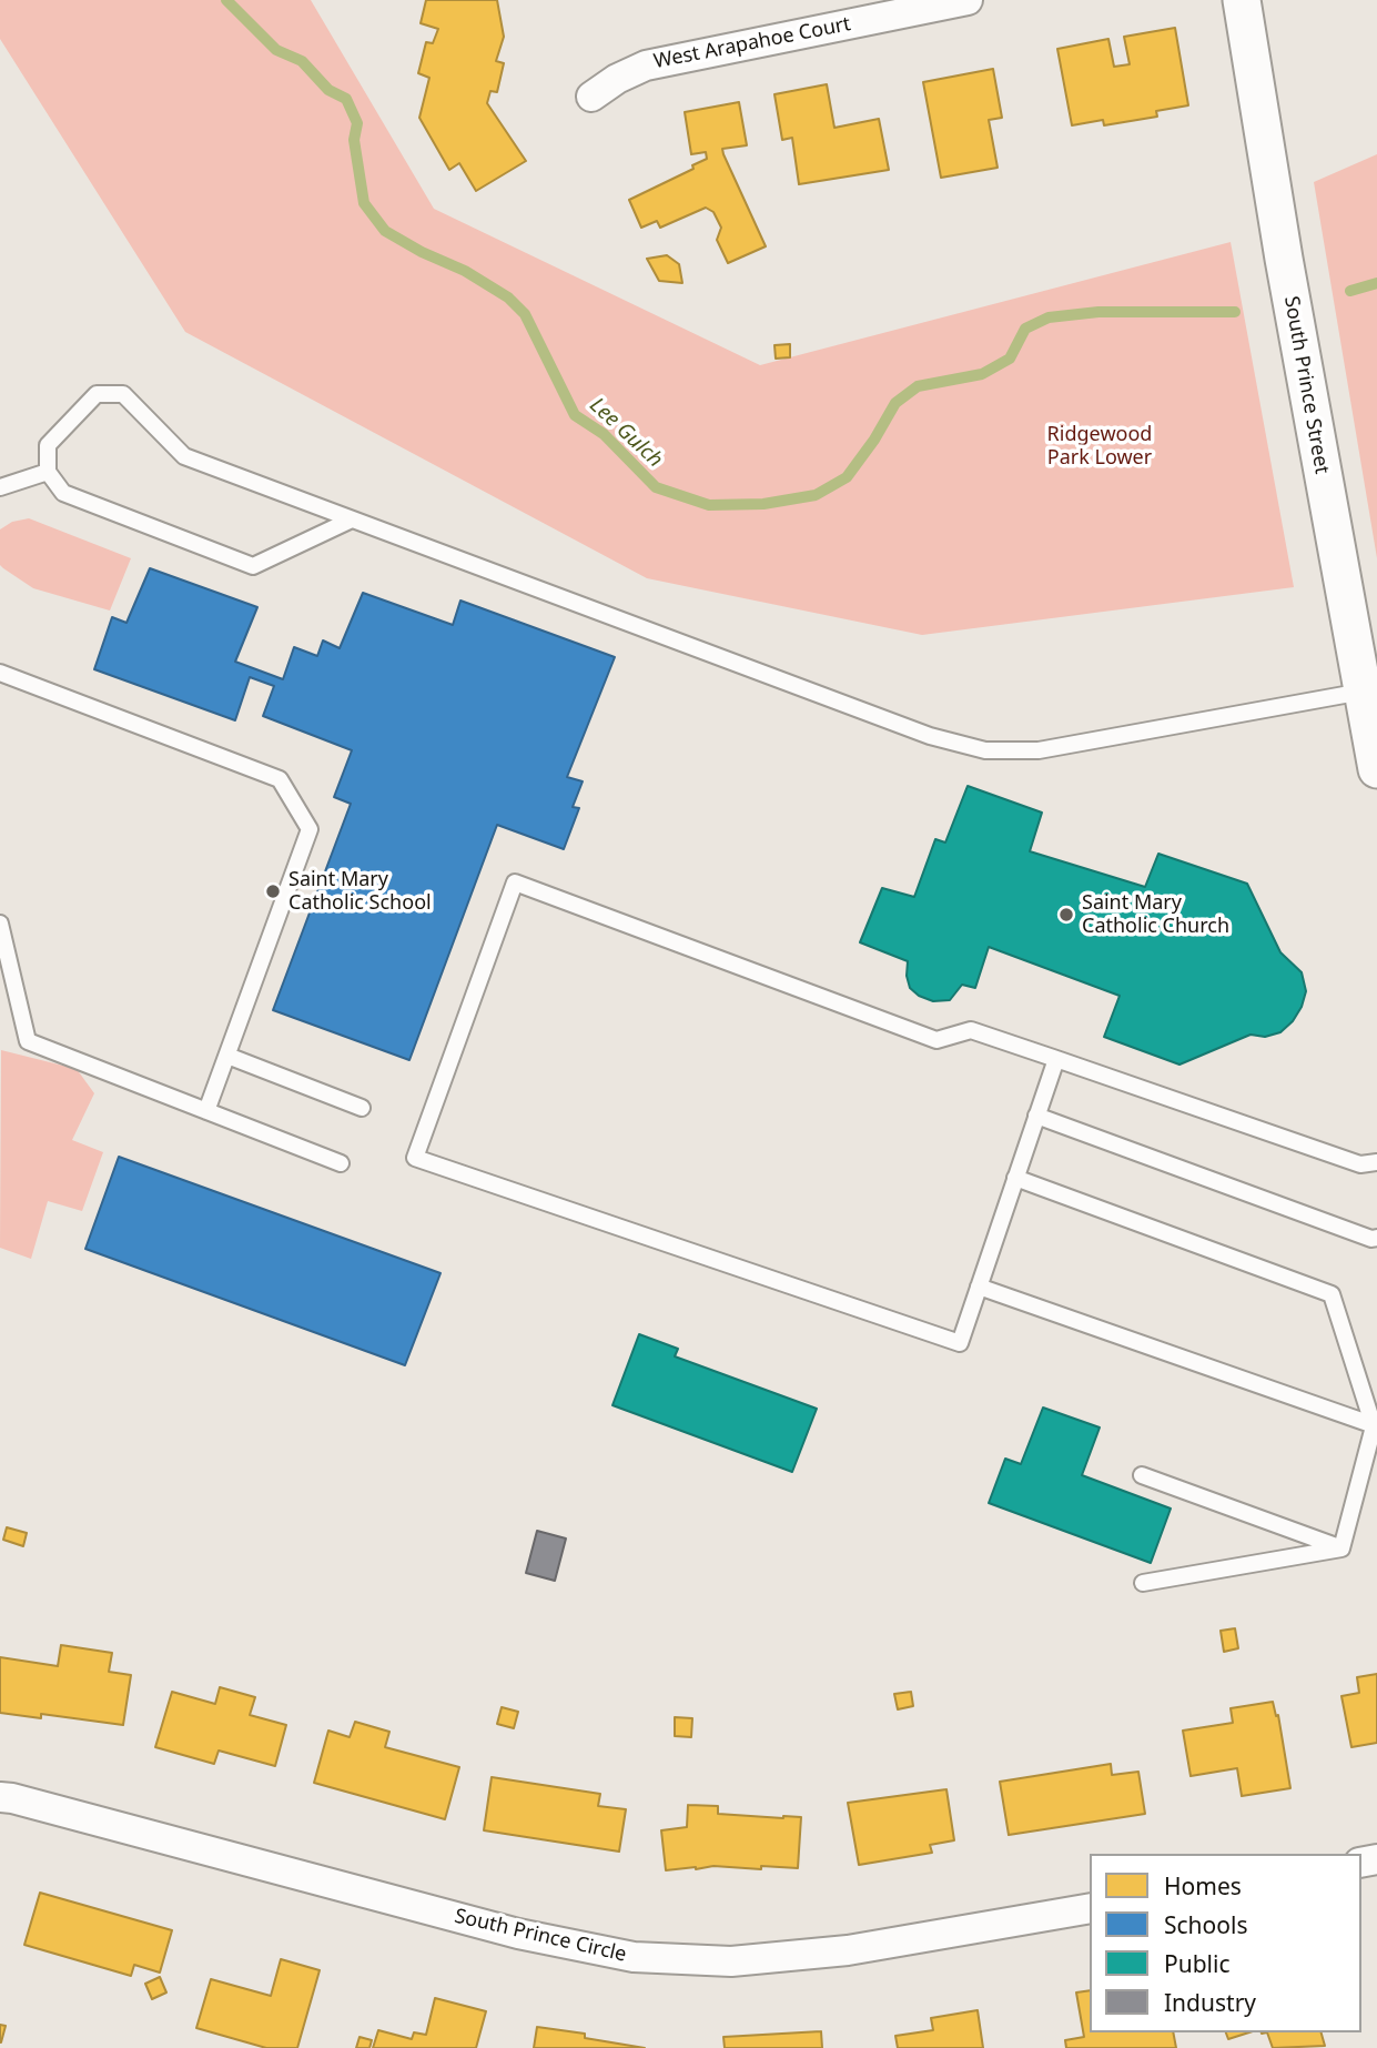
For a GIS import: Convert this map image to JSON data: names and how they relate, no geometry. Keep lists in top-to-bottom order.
{
  "streets": {
    "street": ["West Arapahoe Court", "South Prince Street", "South Prince Circle"]
  },
  "water": ["Lee Gulch"],
  "parks": ["Ridgewood Park Lower"],
  "places": ["Saint Mary Catholic School", "Saint Mary Catholic Church"],
  "legend": [
    "Homes",
    "Schools",
    "Public",
    "Industry"
  ]
}
